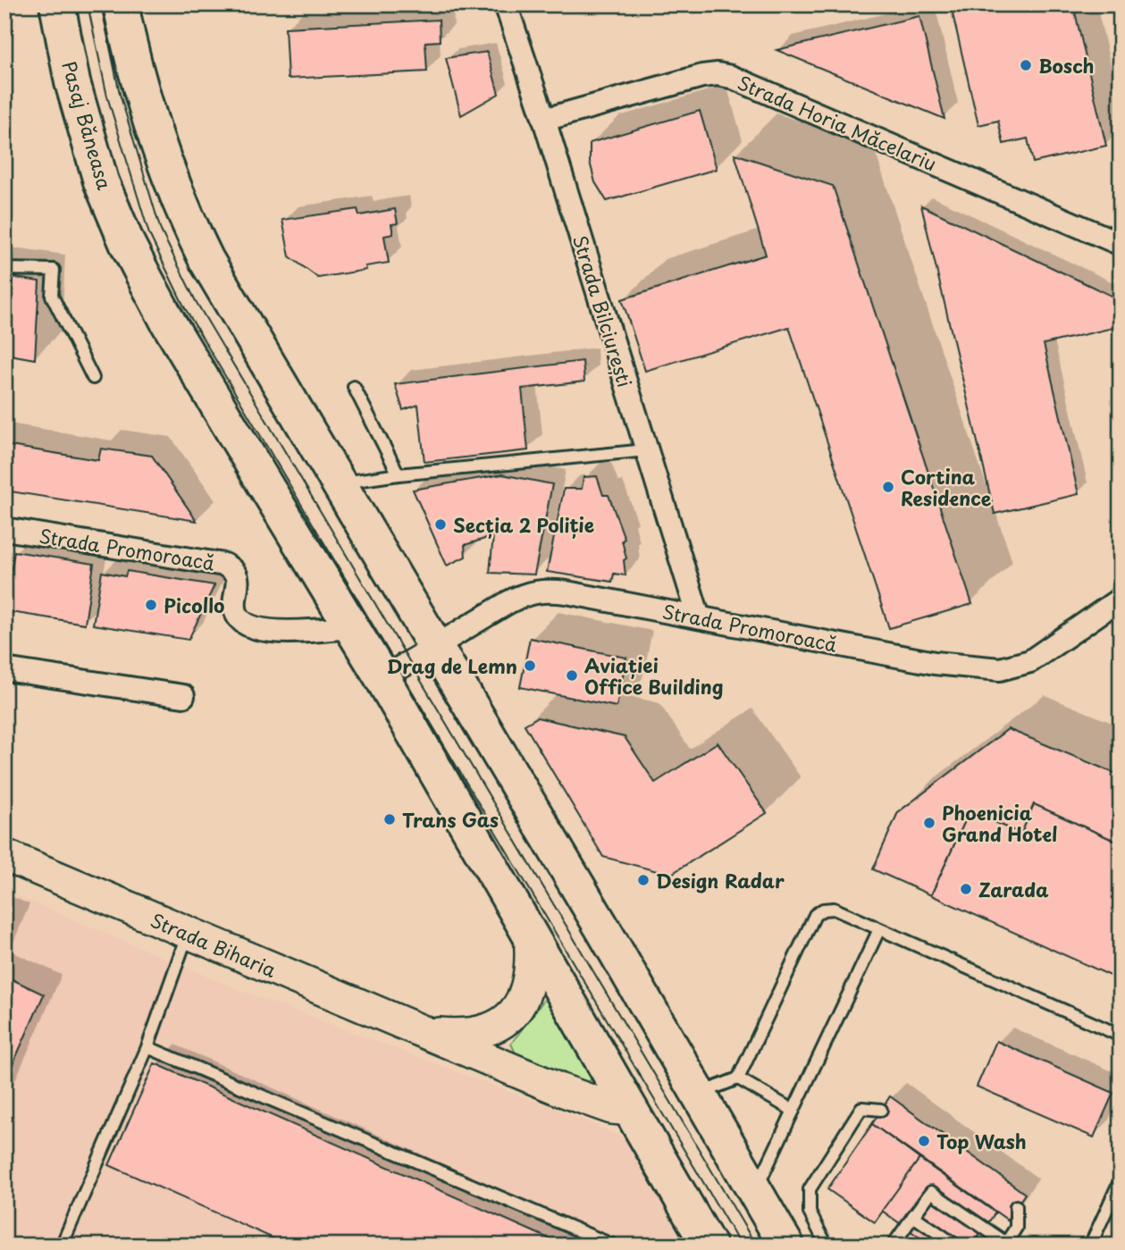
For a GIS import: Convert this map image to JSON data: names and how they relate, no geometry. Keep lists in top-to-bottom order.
{
  "streets": {
    "main road": ["Pasaj Băneasa"],
    "street": [
      "Strada Horia Măcelariu",
      "Strada Bilciurești",
      "Strada Promoroacă",
      "Strada Biharia"
    ]
  },
  "crossings": [
    ["Strada Horia Măcelariu", "Strada Bilciurești"],
    ["Pasaj Băneasa", "Strada Promoroacă"],
    ["Pasaj Băneasa", "Strada Biharia"],
    ["Strada Bilciurești", "Strada Promoroacă"]
  ],
  "places": [
    "Bosch",
    "Cortina Residence",
    "Secția 2 Poliție",
    "Picollo",
    "Drag de Lemn",
    "Aviației Office Building",
    "Trans Gas",
    "Phoenicia Grand Hotel",
    "Design Radar",
    "Zarada",
    "Top Wash"
  ]
}
